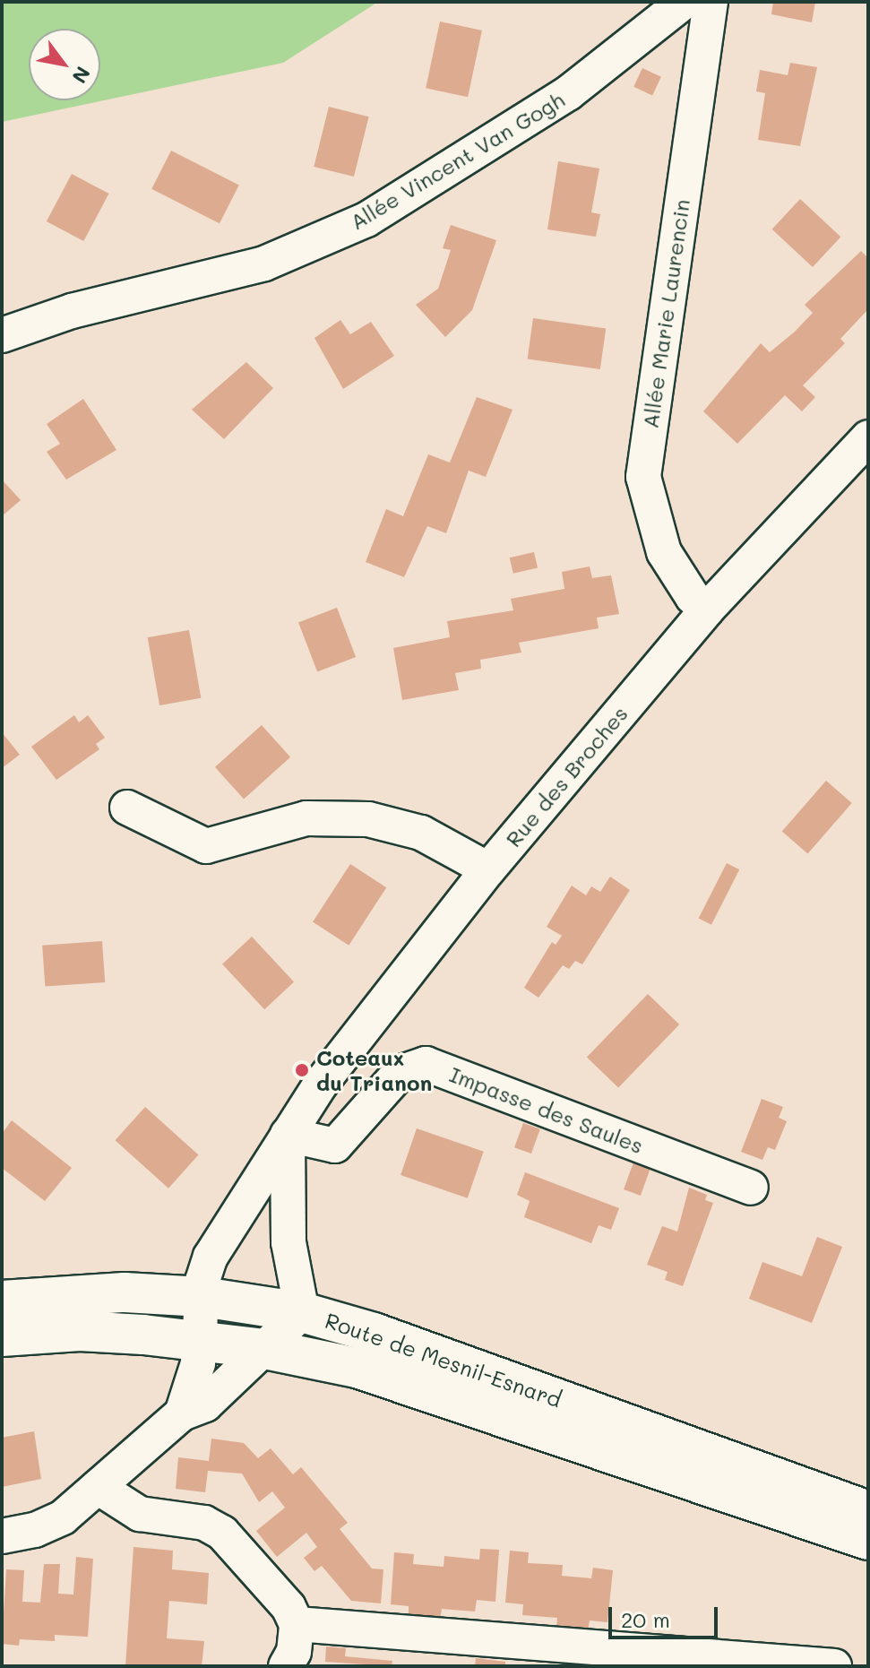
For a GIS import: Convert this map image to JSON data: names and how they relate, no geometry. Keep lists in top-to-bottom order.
{
  "streets": {
    "main road": ["Route de Mesnil-Esnard"],
    "street": [
      "Allée Vincent Van Gogh",
      "Allée Marie Laurencin",
      "Rue des Broches",
      "Impasse des Saules"
    ]
  },
  "crossings": [
    ["Allée Marie Laurencin", "Rue des Broches"],
    ["Rue des Broches", "Impasse des Saules"],
    ["Rue des Broches", "Route de Mesnil-Esnard"]
  ],
  "places": ["Coteaux du Trianon"],
  "scale_bar": "20 m",
  "north": "bottom right"
}
